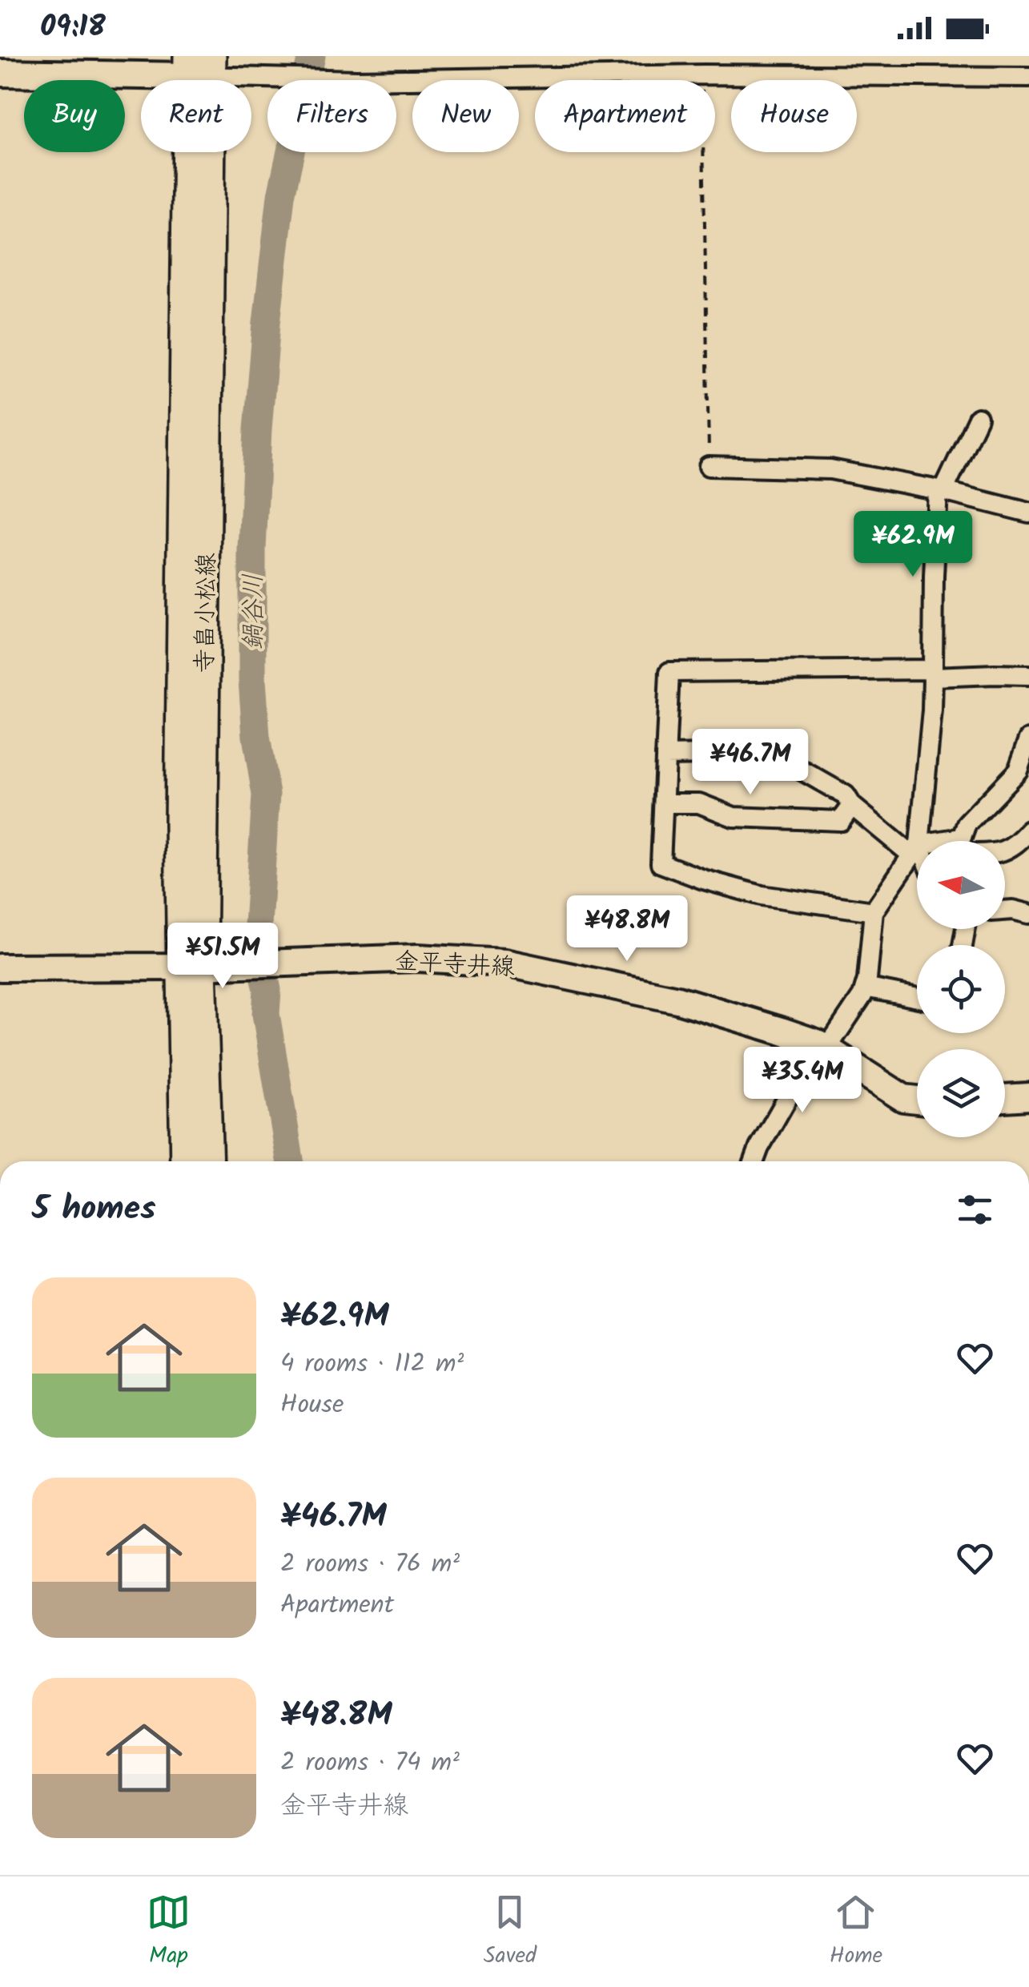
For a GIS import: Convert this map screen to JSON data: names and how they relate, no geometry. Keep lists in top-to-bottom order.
{
  "streets": {
    "main road": ["寺畠小松線", "金平寺井線"]
  },
  "crossings": [
    ["寺畠小松線", "金平寺井線"]
  ],
  "water": ["鍋谷川"],
  "north": "left",
  "page": {
    "status": "09:18",
    "chip": [
      "Buy",
      "Rent",
      "Filters",
      "New",
      "Apartment",
      "House"
    ],
    "price": [
      "¥62.9M",
      "¥46.7M",
      "¥48.8M",
      "¥51.5M",
      "¥35.4M"
    ],
    "heading": "5 homes",
    "list": [
      {
        "name": "¥62.9M",
        "note": "4 rooms · 112 m² · House"
      },
      {
        "name": "¥46.7M",
        "note": "2 rooms · 76 m² · Apartment"
      },
      {
        "name": "¥48.8M",
        "note": "2 rooms · 74 m² · 金平寺井線"
      }
    ],
    "tabs": ["Map", "Saved", "Home"]
  }
}
